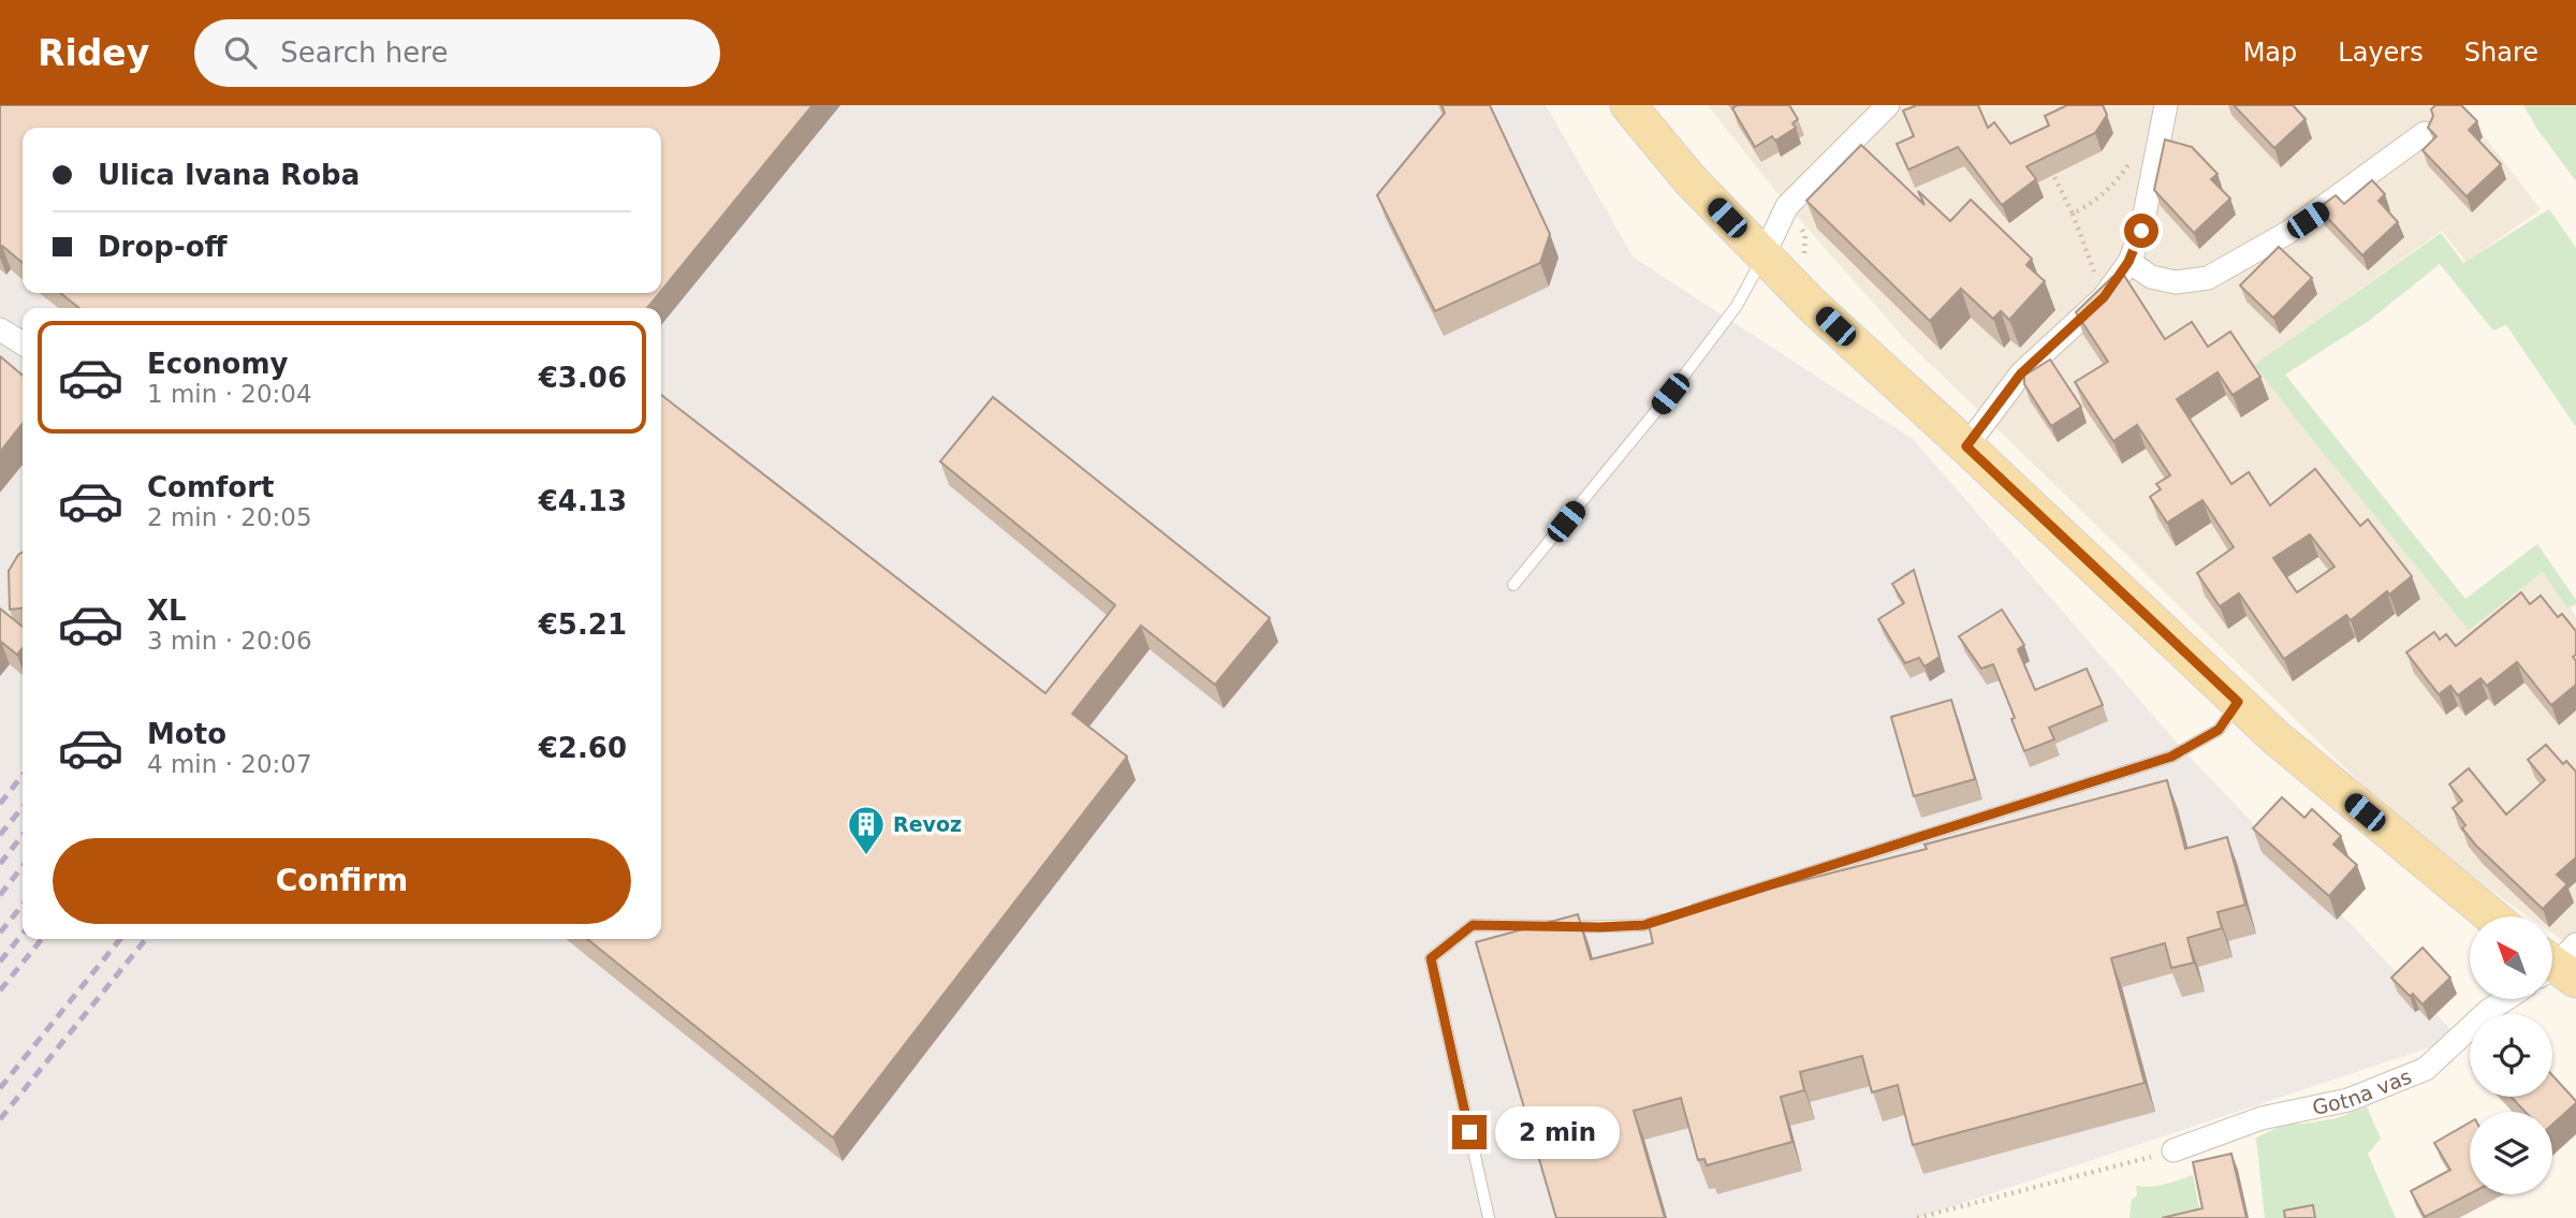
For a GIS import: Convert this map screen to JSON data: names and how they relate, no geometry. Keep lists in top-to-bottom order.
{
  "streets": {
    "street": ["Gotna vas"]
  },
  "places": {
    "building": ["Revoz"]
  },
  "north": "top left",
  "page": {
    "header": "Ridey",
    "search": "Search here",
    "nav": ["Map", "Layers", "Share"],
    "banner": ["Ulica Ivana Roba", "Drop-off"],
    "list": [
      {
        "name": "Economy",
        "note": "1 min · 20:04",
        "value": "€3.06"
      },
      {
        "name": "Comfort",
        "note": "2 min · 20:05",
        "value": "€4.13"
      },
      {
        "name": "XL",
        "note": "3 min · 20:06",
        "value": "€5.21"
      },
      {
        "name": "Moto",
        "note": "4 min · 20:07",
        "value": "€2.60"
      }
    ],
    "buttons": "Confirm",
    "bubble": "2 min"
  }
}
